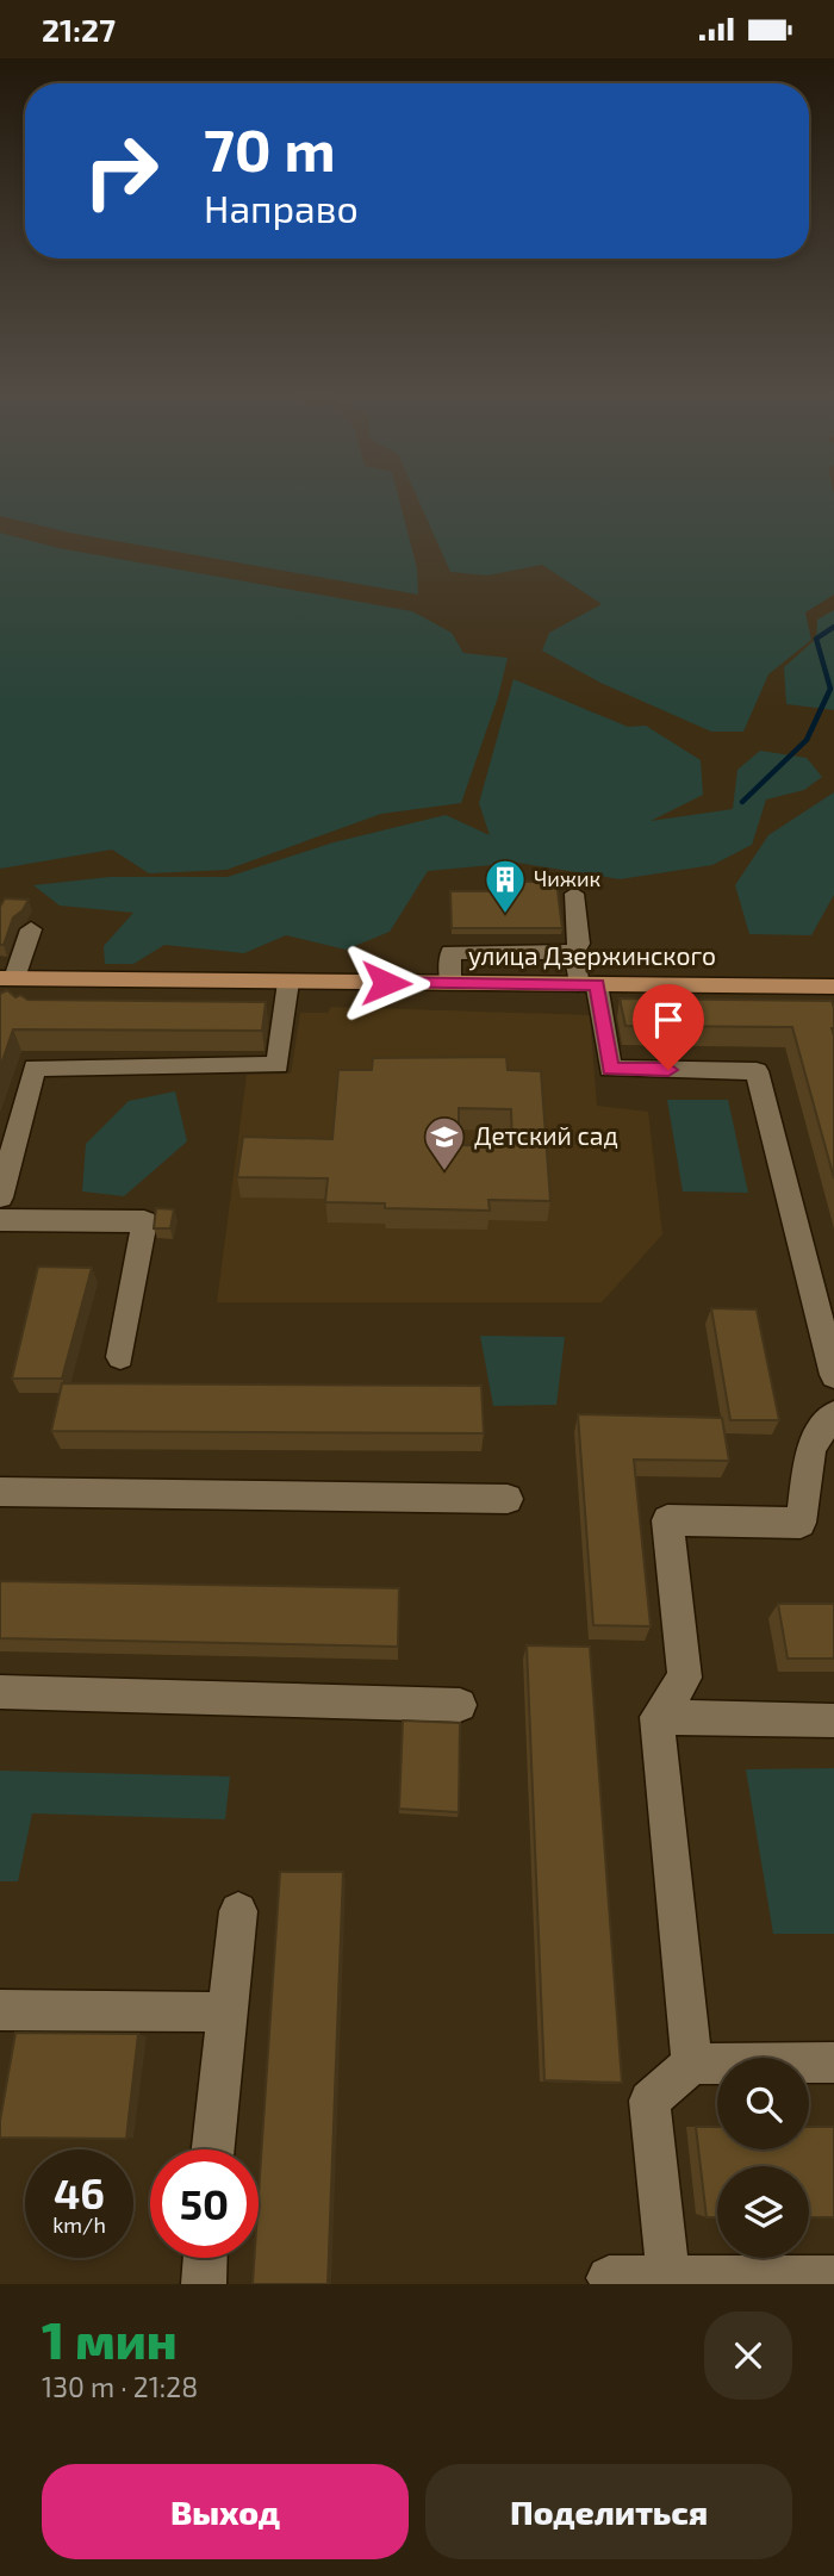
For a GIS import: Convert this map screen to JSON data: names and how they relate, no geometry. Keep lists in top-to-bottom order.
{
  "streets": {
    "main road": ["улица Дзержинского"]
  },
  "places": {
    "building": ["Чижик"],
    "school or university": ["Детский сад"]
  },
  "page": {
    "status": "21:27",
    "turn": ["70 m", "Направо"],
    "speed": "46 km/h",
    "limit": "50",
    "heading": ["1 мин", "130 m · 21:28"],
    "buttons": ["Выход", "Поделиться"]
  }
}
